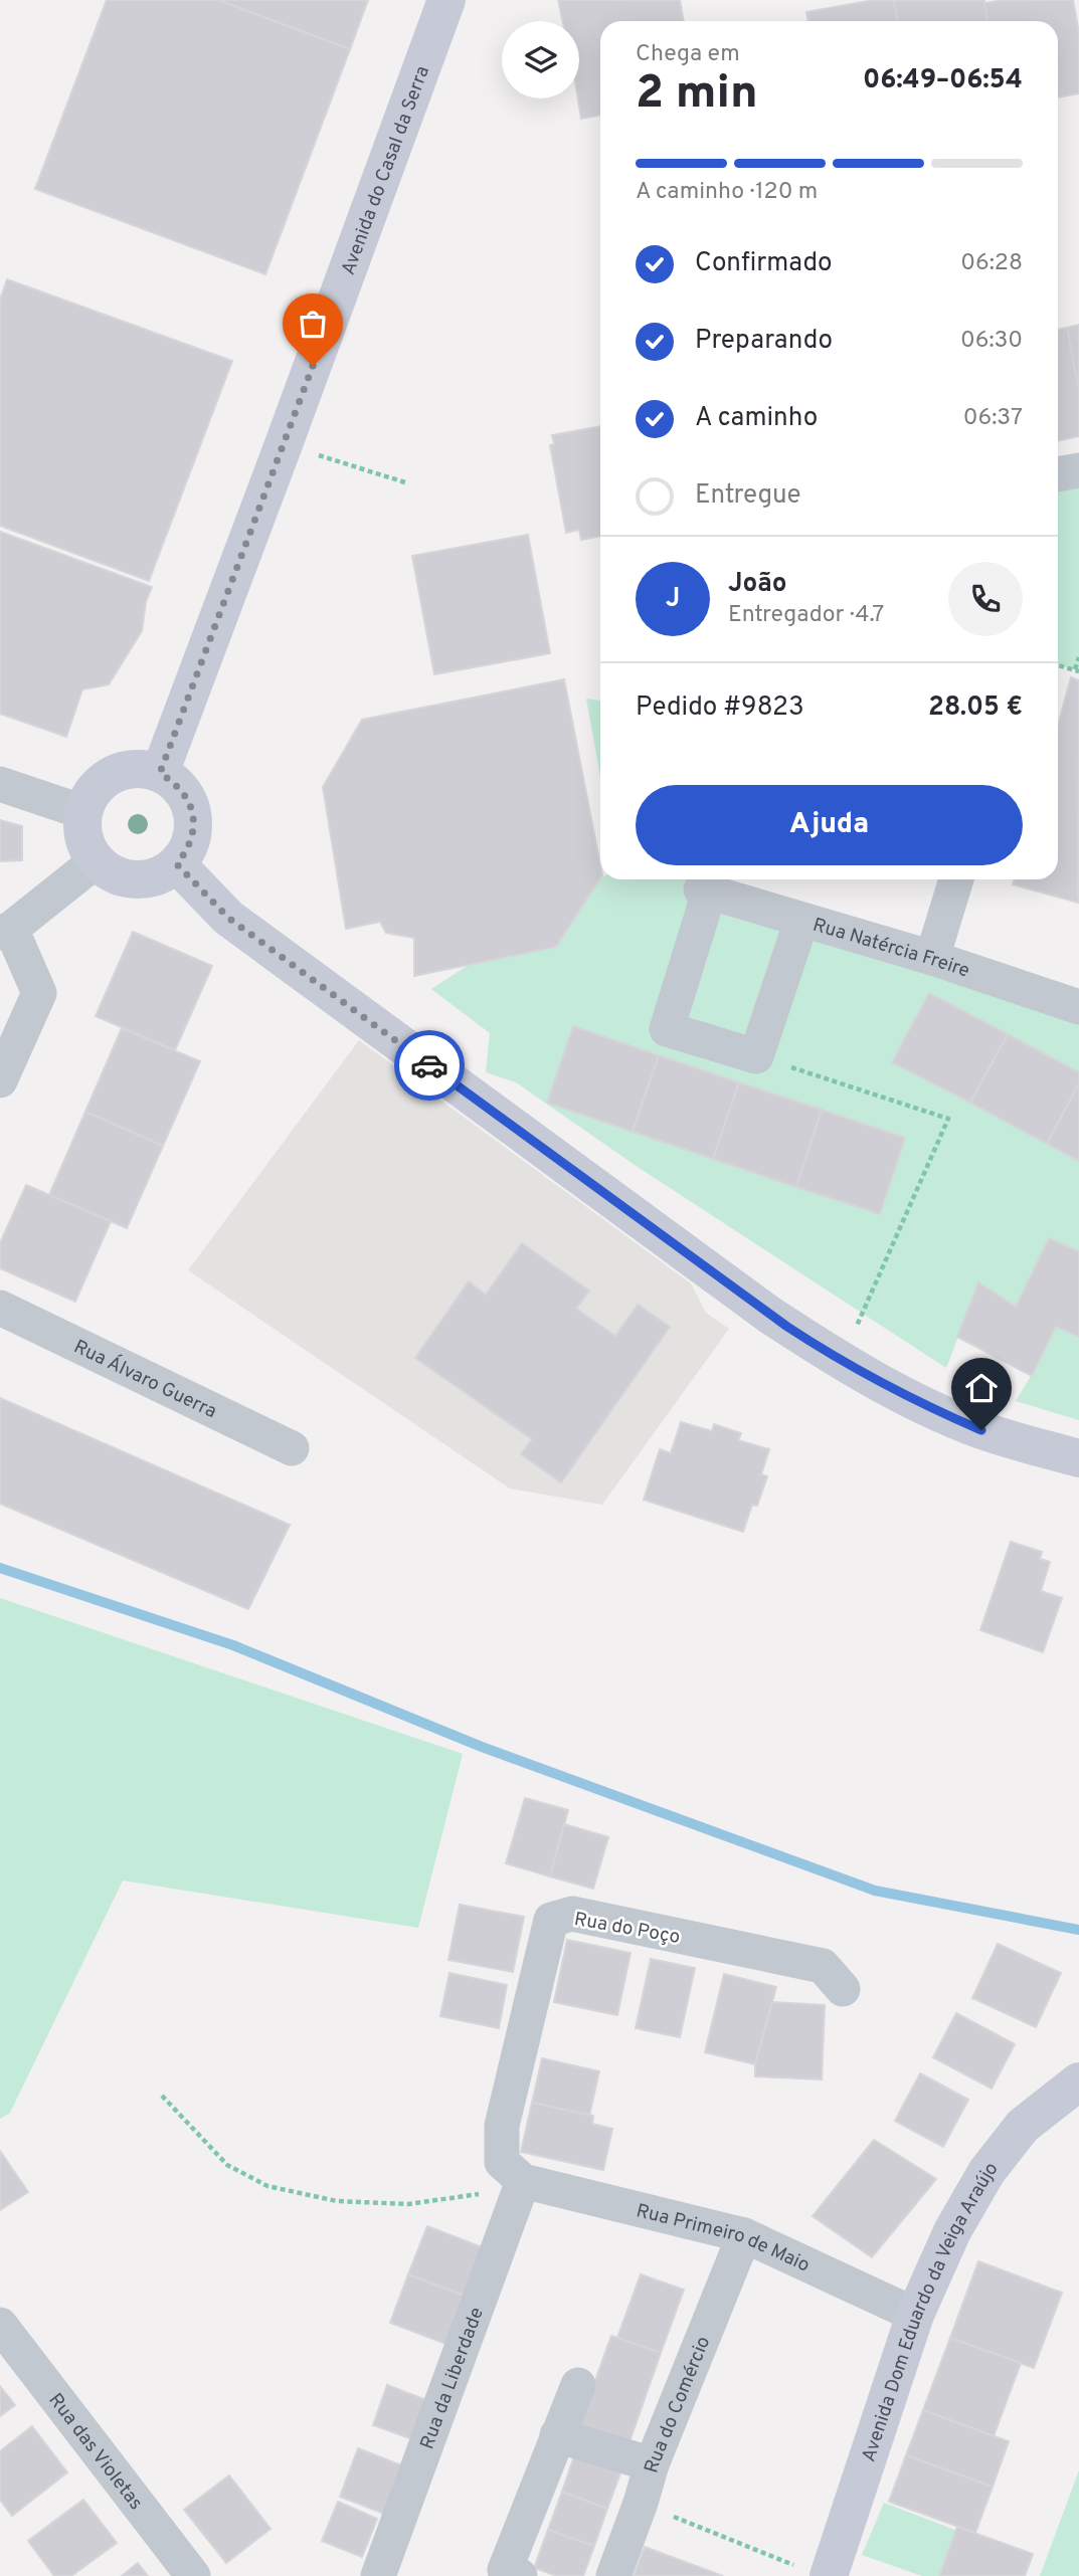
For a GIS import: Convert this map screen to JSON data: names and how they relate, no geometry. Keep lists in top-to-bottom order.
{
  "streets": {
    "street": [
      "Avenida do Casal da Serra",
      "Rua Natércia Freire",
      "Rua Álvaro Guerra",
      "Rua do Poço",
      "Rua Primeiro de Maio",
      "Avenida Dom Eduardo da Veiga Araújo",
      "Rua da Liberdade",
      "Rua do Comércio",
      "Rua das Violetas"
    ]
  },
  "crossings": [
    ["Rua do Poço", "Rua Primeiro de Maio"],
    ["Rua do Poço", "Rua da Liberdade"],
    ["Rua Primeiro de Maio", "Avenida Dom Eduardo da Veiga Araújo"],
    ["Rua Primeiro de Maio", "Rua da Liberdade"],
    ["Rua Primeiro de Maio", "Rua do Comércio"]
  ],
  "page": {
    "heading": ["2 min", "Chega em", "06:49–06:54"],
    "panel": [
      "João",
      "Entregador · 4.7",
      "Pedido #9823",
      "28.05 €"
    ],
    "bar": "A caminho · 120 m",
    "list": [
      ["Confirmado", "06:28"],
      ["Preparando", "06:30"],
      ["A caminho", "06:37"],
      "Entregue"
    ],
    "round": "J",
    "buttons": "Ajuda"
  }
}
